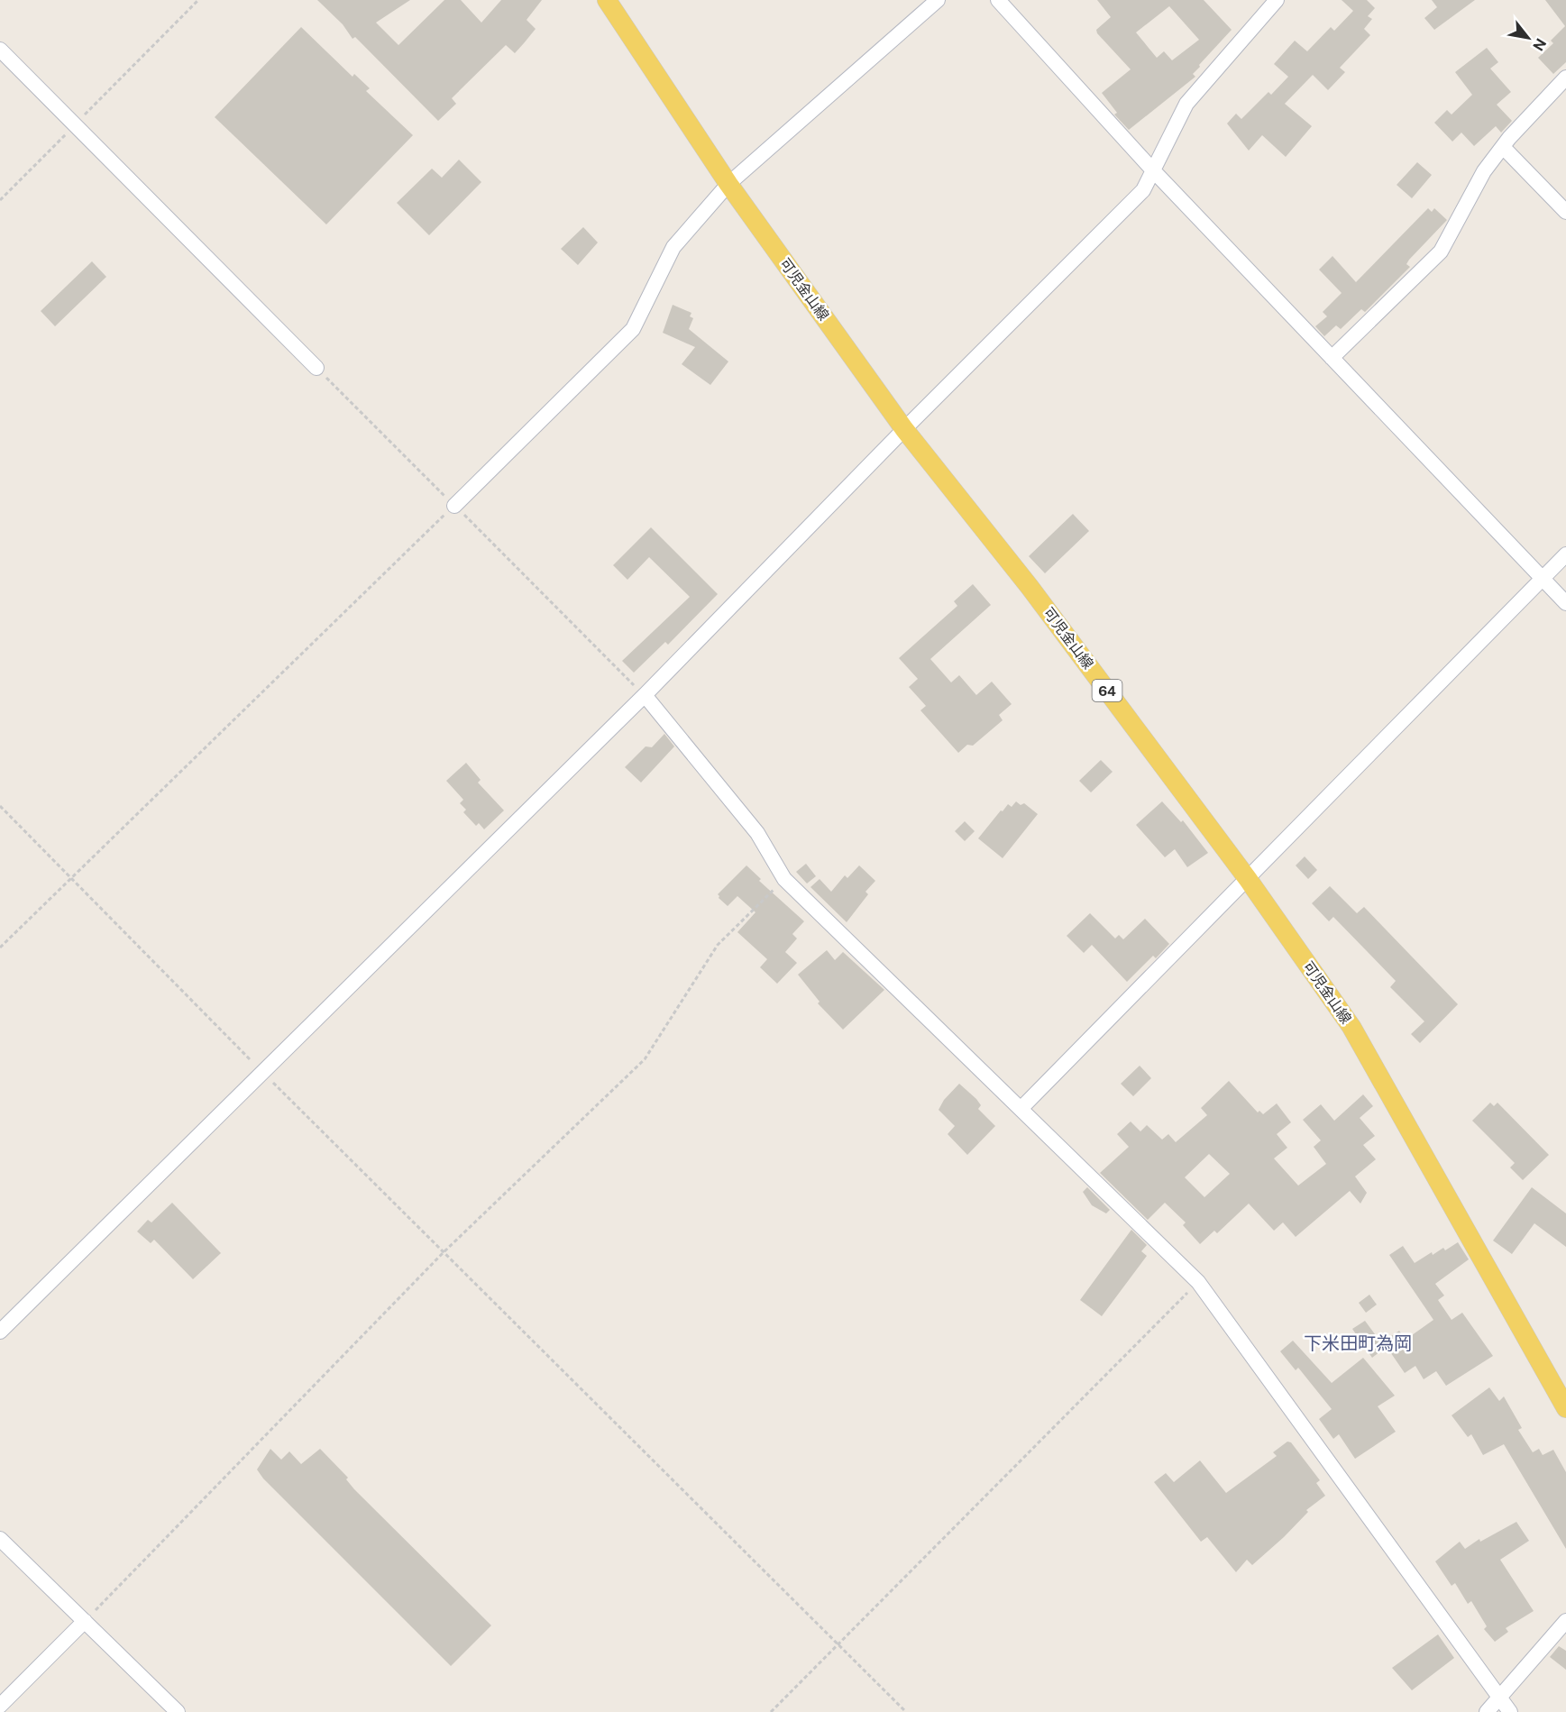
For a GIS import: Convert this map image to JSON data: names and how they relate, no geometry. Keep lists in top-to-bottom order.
{
  "streets": {
    "main road": ["可児金山線", "64"]
  },
  "districts": ["下米田町為岡"],
  "north": "bottom right"
}
